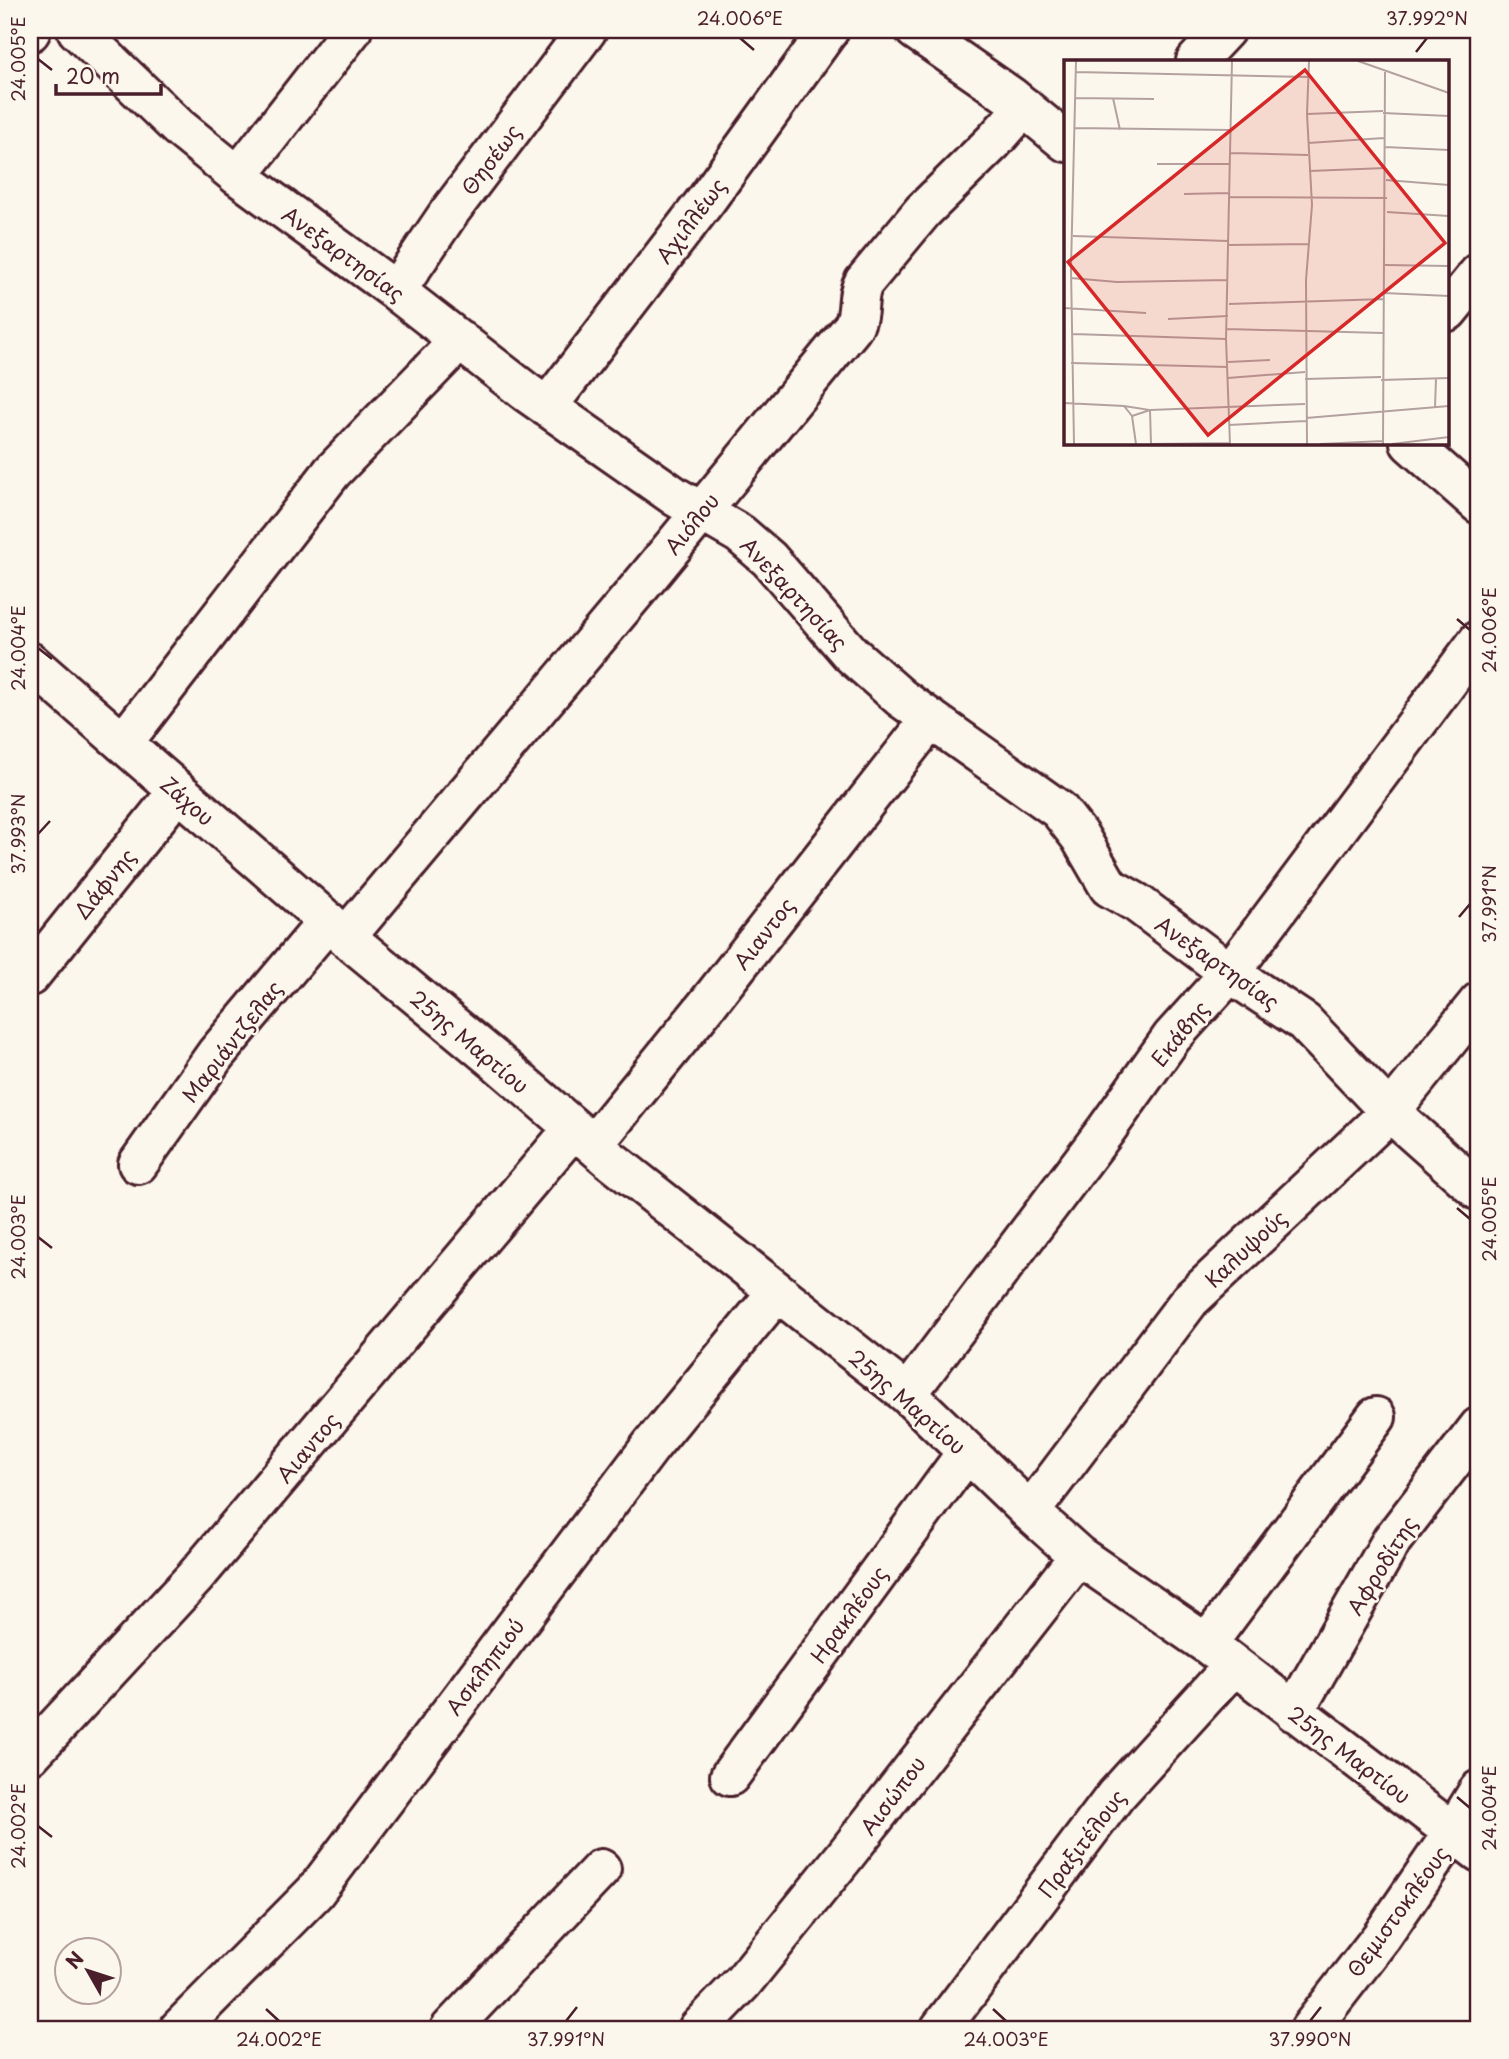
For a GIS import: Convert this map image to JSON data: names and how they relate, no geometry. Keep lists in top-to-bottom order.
{
  "streets": {
    "street": [
      "Θησέως",
      "Αχιλλέως",
      "Ανεξαρτησίας",
      "Αιόλου",
      "Ζάχου",
      "Δάφνης",
      "Αιαντος",
      "Εκάβης",
      "Μαριάντζελας",
      "25ης Μαρτίου",
      "Καλυψούς",
      "Αφροδίτης",
      "Ηρακλέους",
      "Ασκληπιού",
      "Αισώπου",
      "Πραξιτέλους",
      "Θεμιστοκλέους"
    ]
  },
  "crossings": [
    ["Θησέως", "Ανεξαρτησίας"],
    ["Αχιλλέως", "Ανεξαρτησίας"],
    ["Ανεξαρτησίας", "Αιόλου"],
    ["Ανεξαρτησίας", "Αιαντος"],
    ["Ανεξαρτησίας", "Εκάβης"],
    ["Ανεξαρτησίας", "Καλυψούς"],
    ["Αιόλου", "Ζάχου"],
    ["Αιόλου", "Μαριάντζελας"],
    ["Αιόλου", "25ης Μαρτίου"],
    ["Ζάχου", "Δάφνης"],
    ["Ζάχου", "Μαριάντζελας"],
    ["Ζάχου", "25ης Μαρτίου"],
    ["Αιαντος", "25ης Μαρτίου"],
    ["Εκάβης", "25ης Μαρτίου"],
    ["Μαριάντζελας", "25ης Μαρτίου"],
    ["25ης Μαρτίου", "Καλυψούς"],
    ["25ης Μαρτίου", "Αφροδίτης"],
    ["25ης Μαρτίου", "Ηρακλέους"],
    ["25ης Μαρτίου", "Ασκληπιού"],
    ["25ης Μαρτίου", "Αισώπου"],
    ["25ης Μαρτίου", "Πραξιτέλους"],
    ["25ης Μαρτίου", "Θεμιστοκλέους"]
  ],
  "scale_bar": "20 m",
  "north": "top left",
  "coordinates": [
    "24.006°E",
    "37.992°N",
    "24.005°E",
    "24.004°E",
    "37.993°N",
    "37.991°N",
    "24.003°E",
    "24.002°E",
    "37.990°N"
  ]
}
